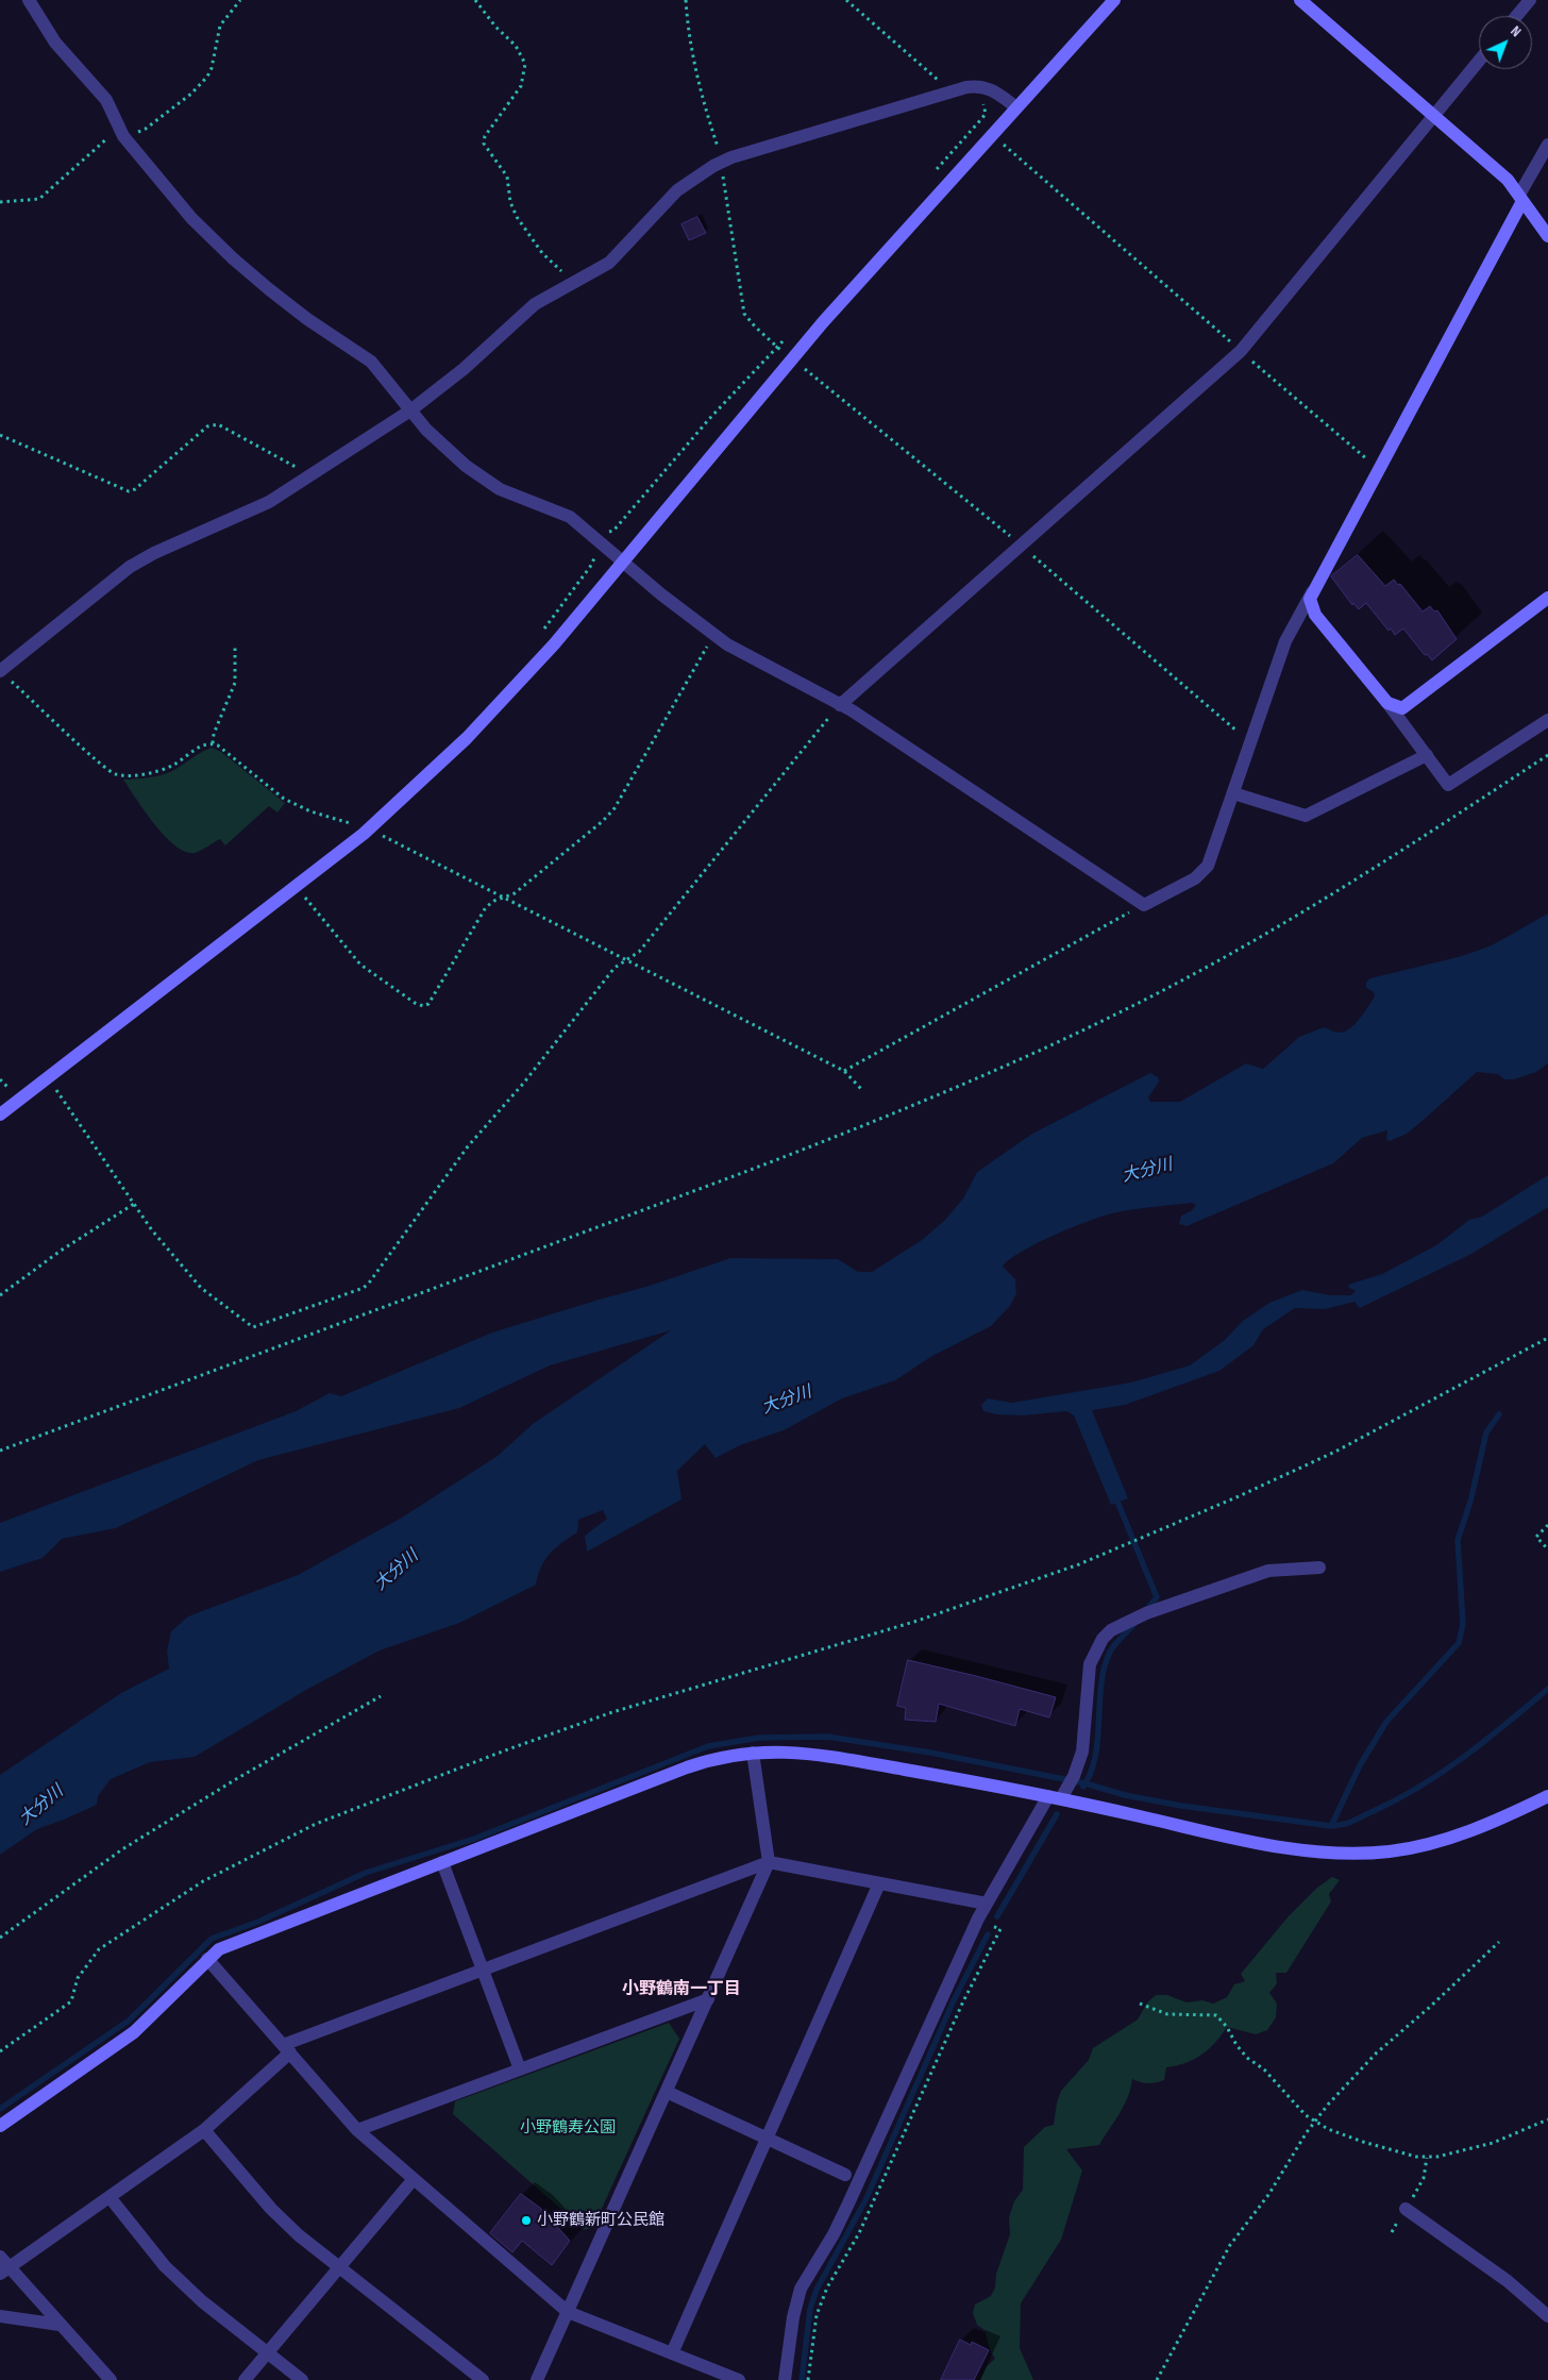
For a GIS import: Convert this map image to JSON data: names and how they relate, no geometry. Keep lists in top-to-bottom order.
{
  "districts": ["小野鶴南一丁目"],
  "water": ["大分川"],
  "parks": ["小野鶴寿公園"],
  "places": ["小野鶴新町公民館"],
  "north": "top right"
}
